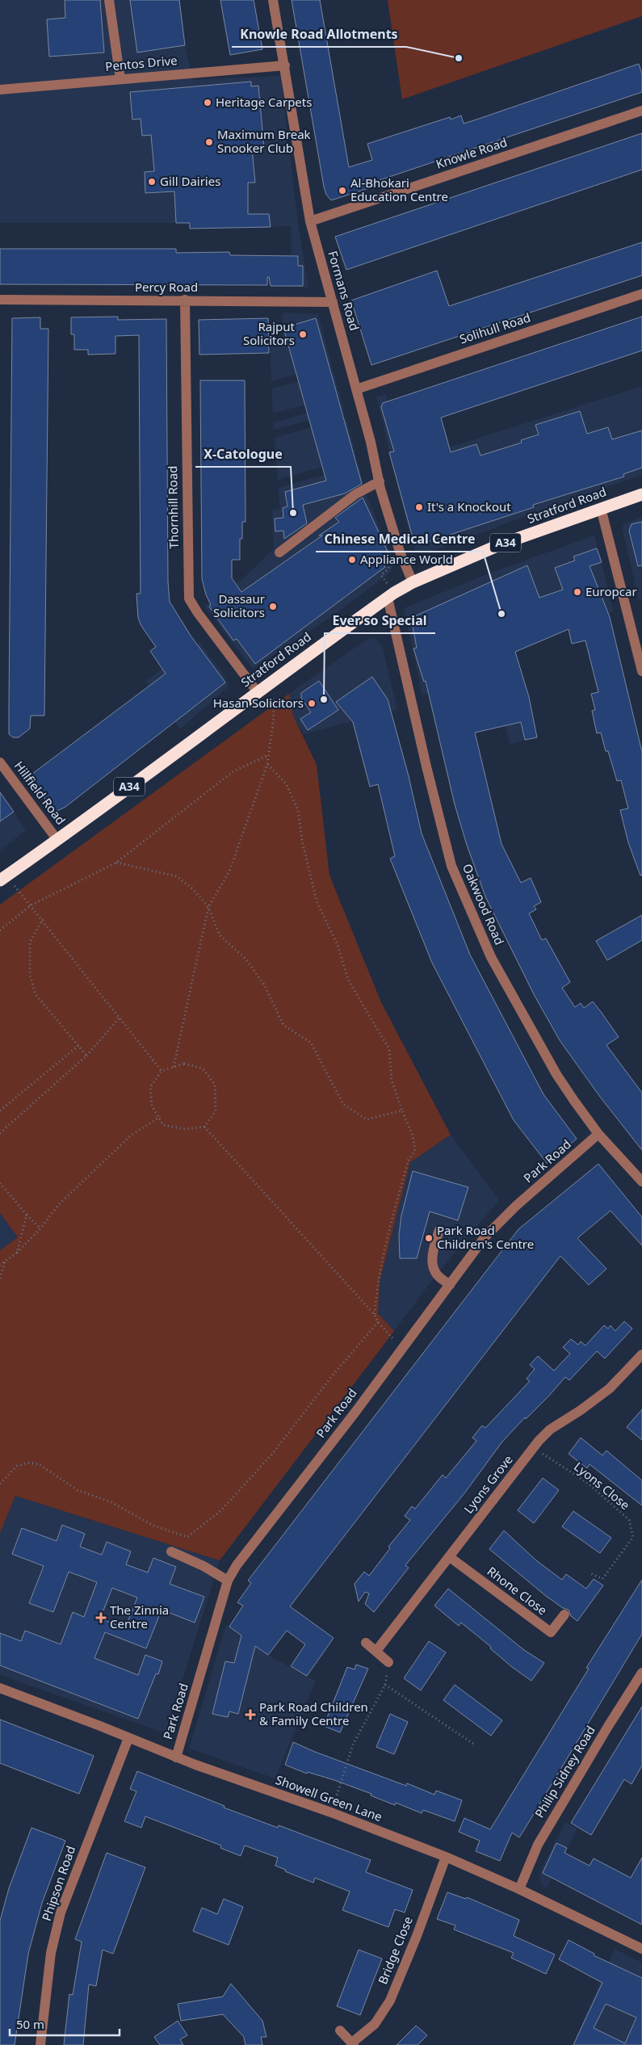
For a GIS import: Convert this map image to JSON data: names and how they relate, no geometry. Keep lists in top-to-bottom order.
{
  "streets": {
    "highway": ["Stratford Road", "A34"],
    "street": [
      "Pentos Drive",
      "Knowle Road",
      "Percy Road",
      "Formans Road",
      "Solihull Road",
      "Thornhill Road",
      "Hillfield Road",
      "Oakwood Road",
      "Park Road",
      "Lyons Grove",
      "Rhone Close",
      "Philip Sidney Road",
      "Showell Green Lane",
      "Phipson Road",
      "Bridge Close"
    ],
    "path": ["Lyons Close"]
  },
  "crossings": [
    ["Pentos Drive", "Formans Road"],
    ["Knowle Road", "Formans Road"],
    ["Percy Road", "Formans Road"],
    ["Percy Road", "Thornhill Road"],
    ["Formans Road", "Solihull Road"],
    ["Formans Road", "Stratford Road"],
    ["Stratford Road", "Thornhill Road"],
    ["Stratford Road", "Hillfield Road"],
    ["Stratford Road", "Oakwood Road"],
    ["Oakwood Road", "Park Road"],
    ["Park Road", "Showell Green Lane"],
    ["Lyons Grove", "Lyons Close"],
    ["Lyons Grove", "Rhone Close"],
    ["Philip Sidney Road", "Showell Green Lane"],
    ["Showell Green Lane", "Phipson Road"],
    ["Showell Green Lane", "Bridge Close"]
  ],
  "places": {
    "other": [
      "Knowle Road Allotments",
      "Heritage Carpets",
      "Maximum Break Snooker Club",
      "Gill Dairies",
      "Al-Bhokari Education Centre",
      "Rajput Solicitors",
      "It's a Knockout",
      "X-Catologue",
      "Appliance World",
      "Europcar",
      "Dassaur Solicitors",
      "Chinese Medical Centre",
      "Ever so Special",
      "Hasan Solicitors",
      "Park Road Children's Centre"
    ],
    "health": ["The Zinnia Centre", "Park Road Children & Family Centre"]
  },
  "scale_bar": "50 m"
}
